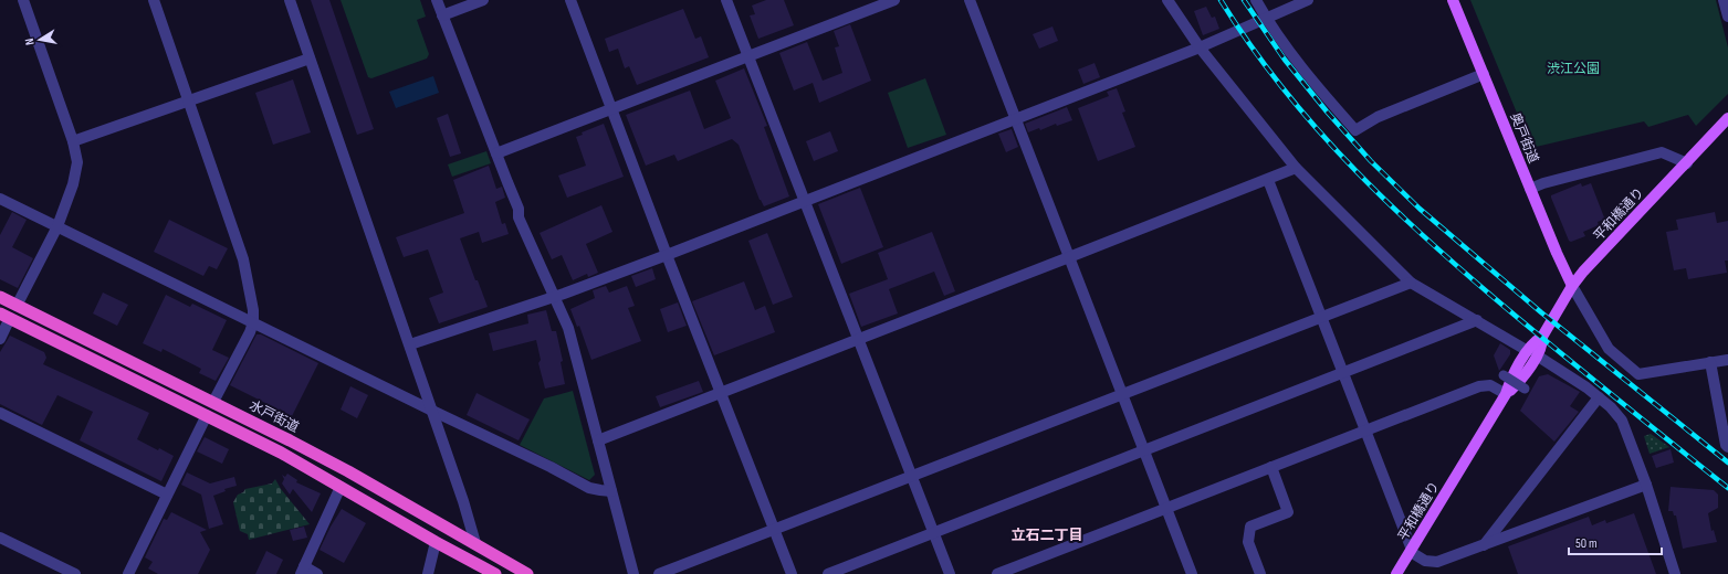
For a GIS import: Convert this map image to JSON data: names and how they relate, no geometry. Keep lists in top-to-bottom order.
{
  "streets": {
    "highway": ["水戸街道"],
    "main road": ["奥戸街道", "平和橋通り"]
  },
  "crossings": [
    ["奥戸街道", "平和橋通り"]
  ],
  "districts": ["立石二丁目"],
  "parks": ["渋江公園"],
  "scale_bar": "50 m",
  "north": "left"
}
